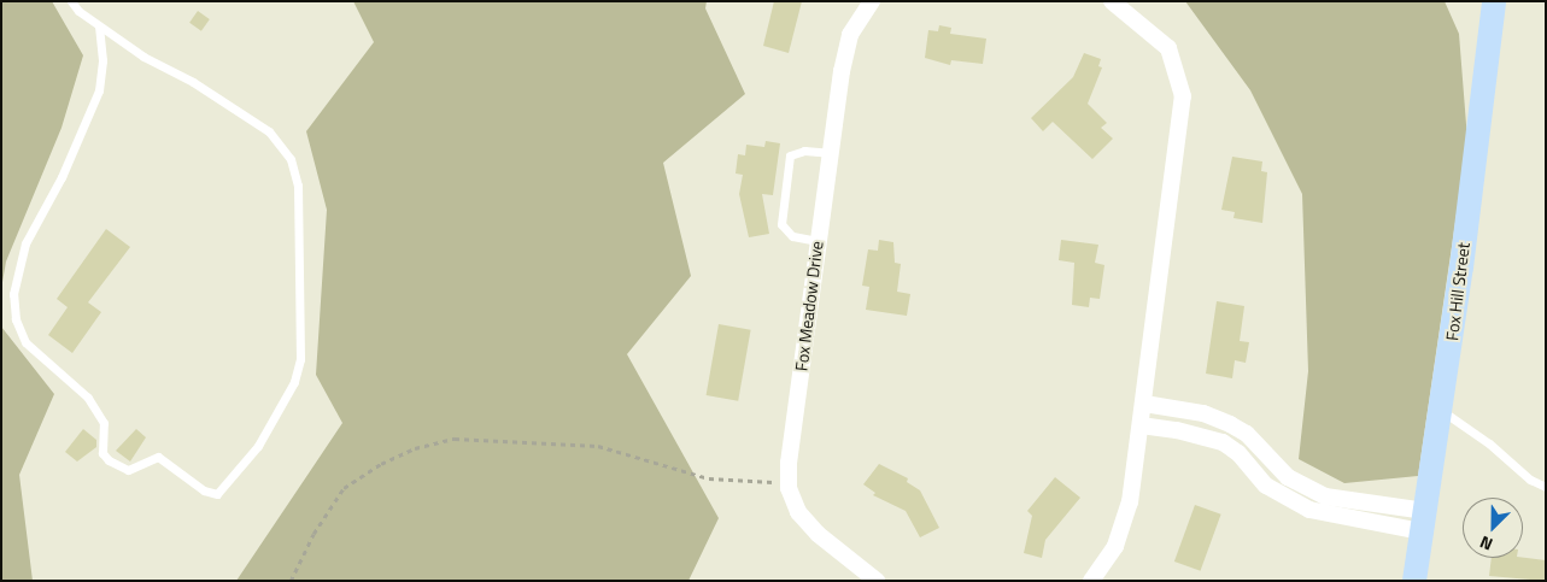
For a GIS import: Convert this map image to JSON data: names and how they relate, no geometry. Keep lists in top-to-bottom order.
{
  "streets": {
    "street": ["Fox Hill Street", "Fox Meadow Drive"]
  },
  "north": "bottom left"
}
